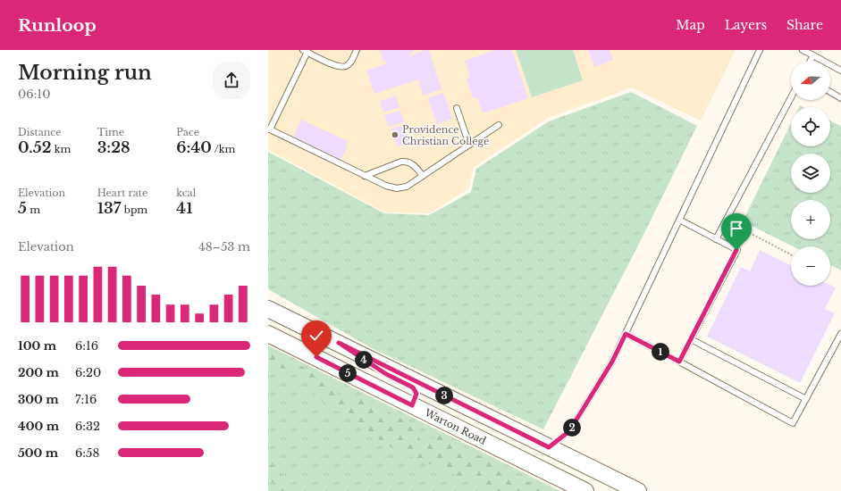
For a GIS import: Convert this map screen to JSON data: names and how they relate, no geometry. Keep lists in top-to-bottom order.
{
  "streets": {
    "main road": ["Warton Road"]
  },
  "places": ["Providence Christian College"],
  "north": "left",
  "page": {
    "header": "Runloop",
    "nav": ["Map", "Layers", "Share"],
    "heading": ["Morning run", "06:10"],
    "map_buttons": ["+", "−"],
    "stats": [
      ["Distance", "0.52 km"],
      ["Time", "3:28"],
      ["Pace", "6:40 /km"],
      ["Elevation", "5 m"],
      ["Heart rate", "137 bpm"],
      ["kcal", "41"]
    ],
    "chart": ["Elevation", "48–53 m"],
    "list": [
      {
        "name": "100 m",
        "note": "6:16"
      },
      {
        "name": "200 m",
        "note": "6:20"
      },
      {
        "name": "300 m",
        "note": "7:16"
      },
      {
        "name": "400 m",
        "note": "6:32"
      },
      {
        "name": "500 m",
        "note": "6:58"
      }
    ],
    "pins": [
      "1",
      "4",
      "5",
      "3",
      "2"
    ]
  }
}
